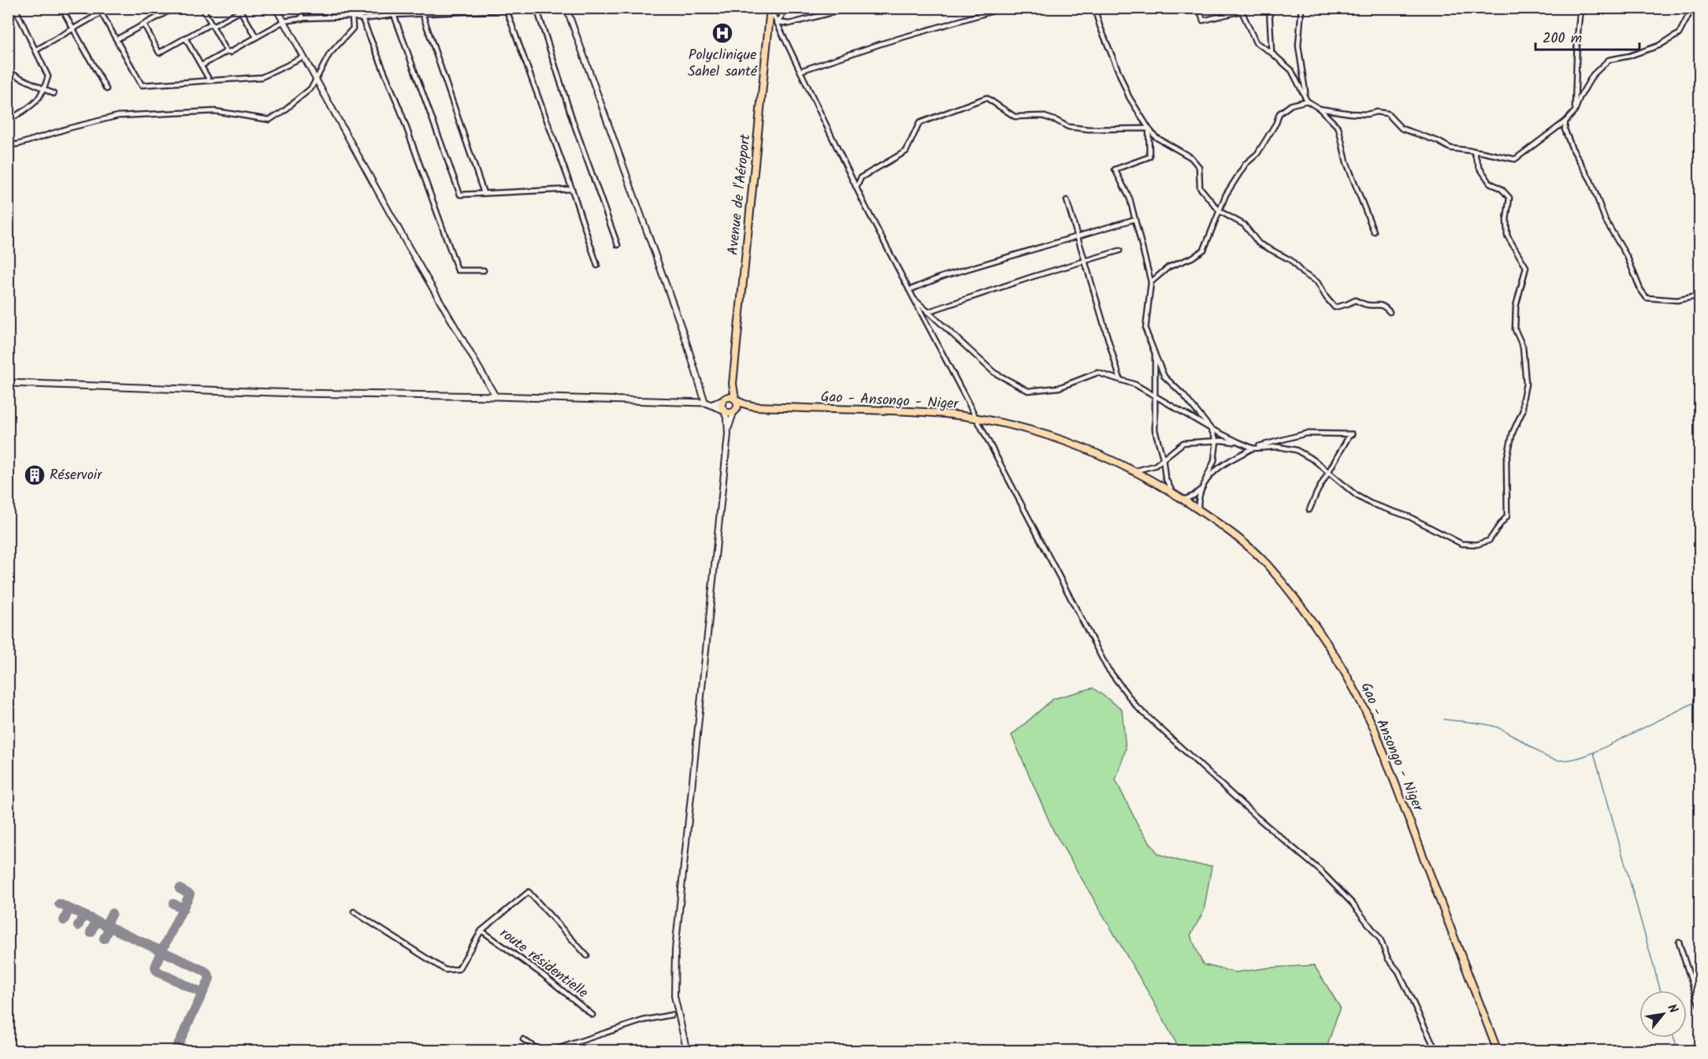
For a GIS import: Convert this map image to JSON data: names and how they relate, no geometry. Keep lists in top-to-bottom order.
{
  "streets": {
    "main road": ["Avenue de l'Aéroport", "Gao - Ansongo - Niger"],
    "street": ["route résidentielle"]
  },
  "places": {
    "hospital": ["Polyclinique Sahel santé"],
    "building": ["Réservoir"]
  },
  "scale_bar": "200 m",
  "north": "top right"
}
